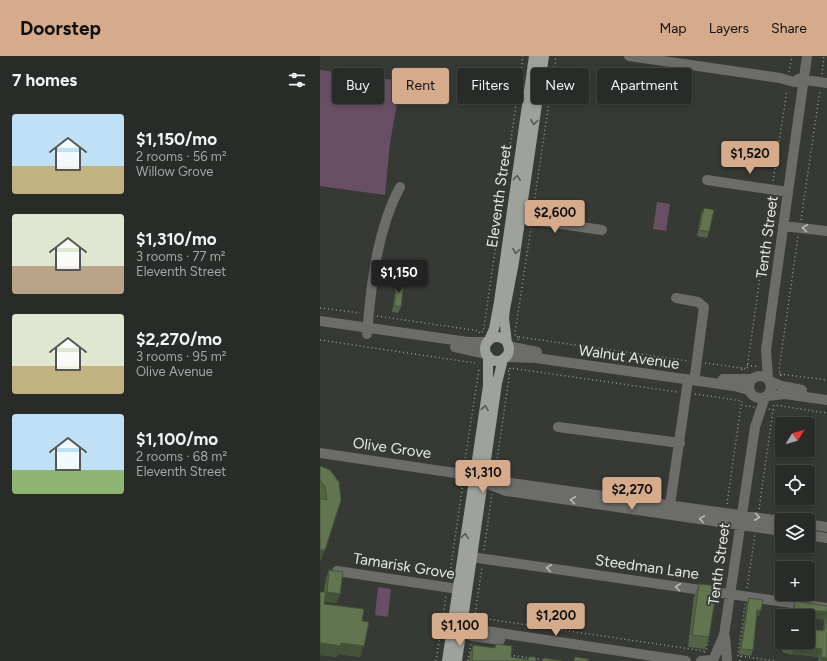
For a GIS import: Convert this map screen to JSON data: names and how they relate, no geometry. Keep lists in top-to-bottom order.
{
  "streets": {
    "main road": ["Eleventh Street"],
    "street": [
      "Tenth Street",
      "Walnut Avenue",
      "Olive Grove",
      "Tamarisk Grove",
      "Steedman Lane"
    ]
  },
  "crossings": [
    ["Eleventh Street", "Walnut Avenue"],
    ["Eleventh Street", "Olive Grove"],
    ["Eleventh Street", "Tamarisk Grove"],
    ["Eleventh Street", "Steedman Lane"],
    ["Tenth Street", "Walnut Avenue"],
    ["Tenth Street", "Steedman Lane"]
  ],
  "north": "top right",
  "page": {
    "header": "Doorstep",
    "nav": ["Map", "Layers", "Share"],
    "heading": "7 homes",
    "chip": [
      "Buy",
      "Rent",
      "Filters",
      "New",
      "Apartment"
    ],
    "list": [
      {
        "name": "$1,150/mo",
        "note": "2 rooms · 56 m² · Willow Grove"
      },
      {
        "name": "$1,310/mo",
        "note": "3 rooms · 77 m² · Eleventh Street"
      },
      {
        "name": "$2,270/mo",
        "note": "3 rooms · 95 m² · Olive Avenue"
      },
      {
        "name": "$1,100/mo",
        "note": "2 rooms · 68 m² · Eleventh Street"
      }
    ],
    "price": [
      "$1,520",
      "$2,600",
      "$1,150",
      "$1,310",
      "$2,270",
      "$1,200",
      "$1,100"
    ],
    "map_buttons": ["+", "−"]
  }
}
